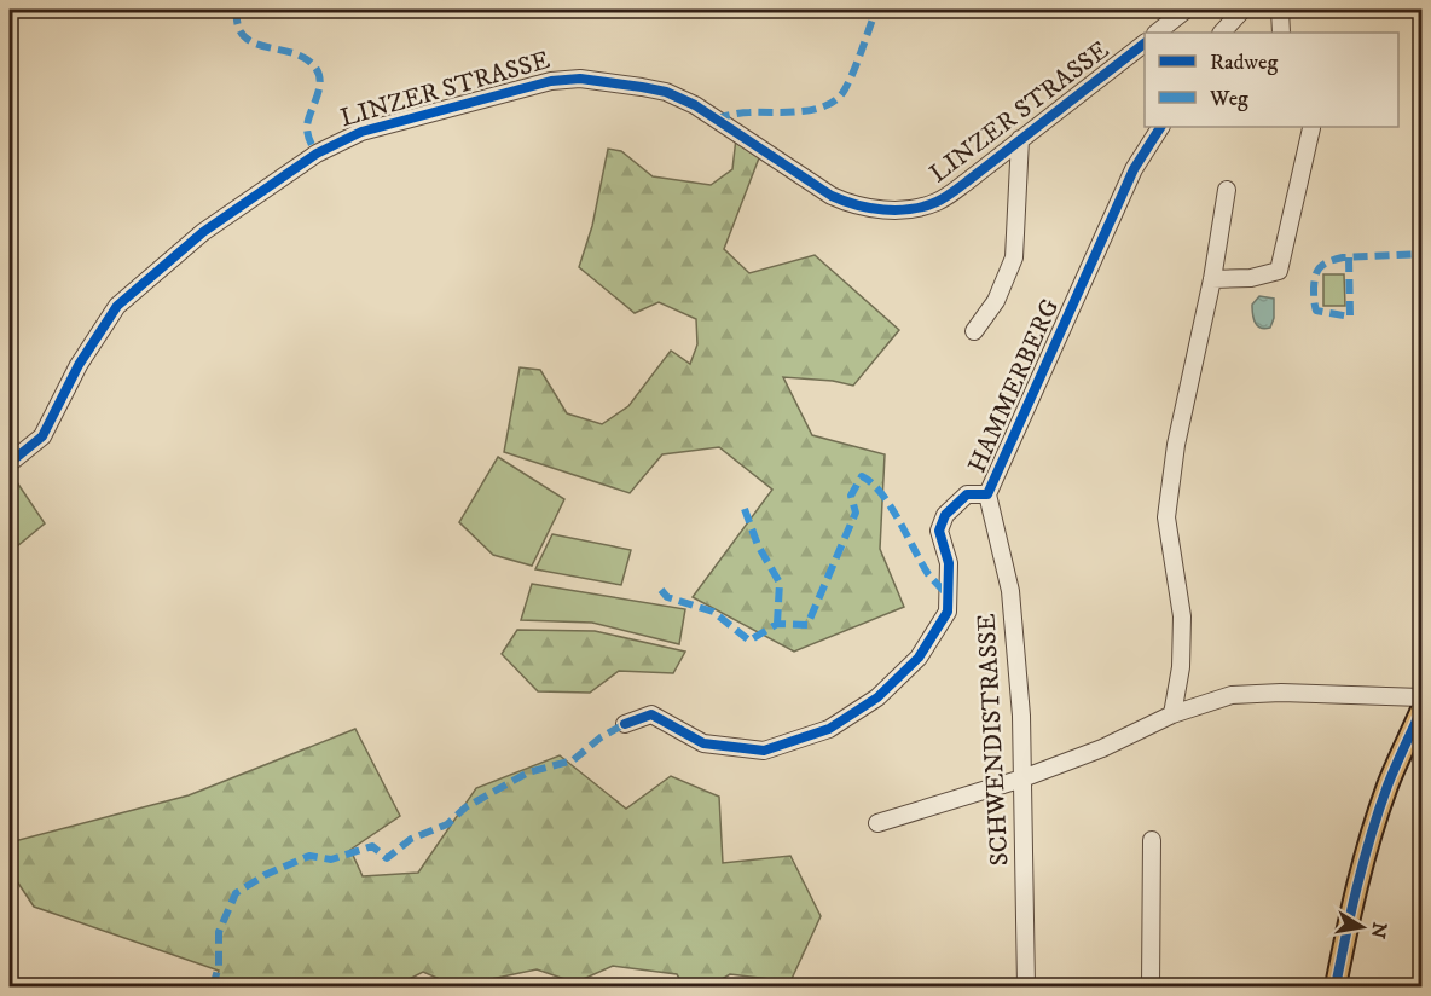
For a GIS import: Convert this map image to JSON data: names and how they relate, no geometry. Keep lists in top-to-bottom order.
{
  "streets": {
    "street": ["LINZER STRASSE", "HAMMERBERG", "SCHWENDISTRASSE"]
  },
  "crossings": [
    ["HAMMERBERG", "SCHWENDISTRASSE"]
  ],
  "legend": ["Radweg", "Weg"],
  "north": "right"
}
